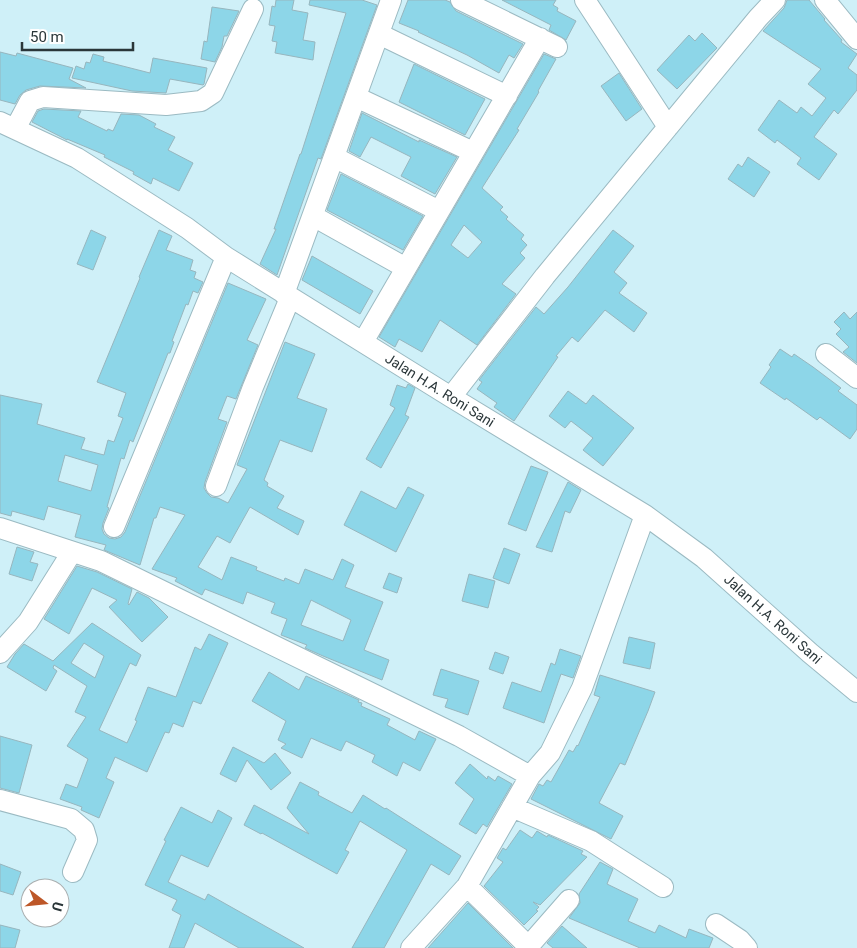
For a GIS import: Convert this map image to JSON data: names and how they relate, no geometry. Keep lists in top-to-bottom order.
{
  "streets": {
    "street": ["Jalan H.A. Roni Sani"]
  },
  "scale_bar": "50 m",
  "north": "right"
}
